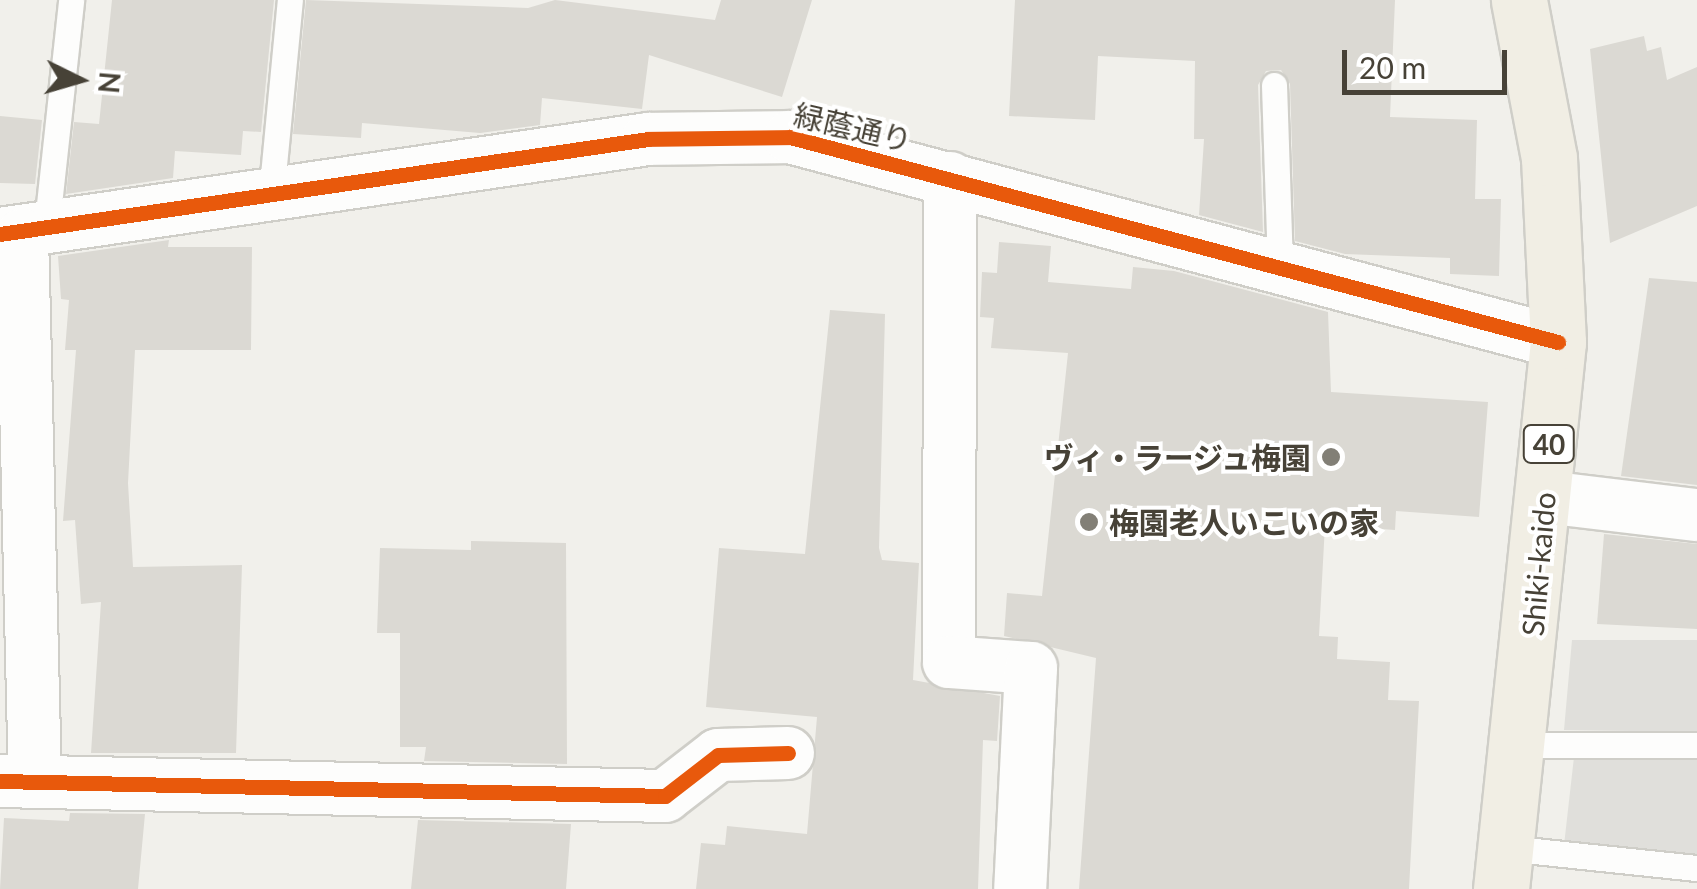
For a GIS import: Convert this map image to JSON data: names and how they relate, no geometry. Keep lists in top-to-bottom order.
{
  "streets": {
    "main road": ["40", "Shiki-kaido"],
    "street": ["緑蔭通り"]
  },
  "crossings": [
    ["緑蔭通り", "Shiki-kaido"]
  ],
  "places": ["ヴィ・ラージュ梅園", "梅園老人いこいの家"],
  "scale_bar": "20 m",
  "north": "right"
}
